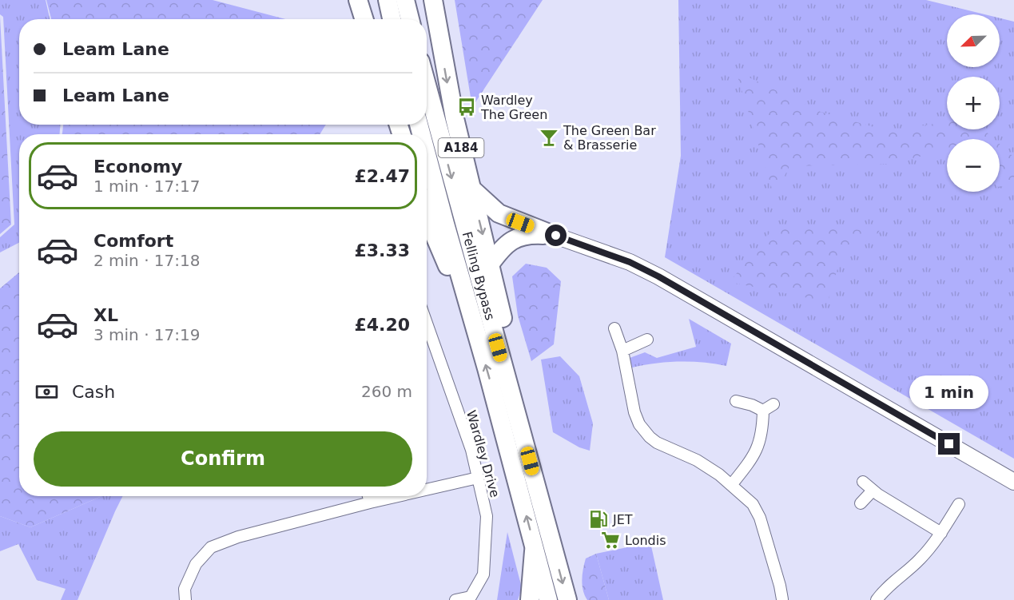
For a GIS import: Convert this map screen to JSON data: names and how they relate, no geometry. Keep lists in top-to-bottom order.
{
  "streets": {
    "main road": ["A184", "Felling Bypass"],
    "street": ["Wardley Drive"]
  },
  "crossings": [
    ["A184", "Felling Bypass"]
  ],
  "places": {
    "bus stop": ["Wardley The Green"],
    "bar": ["The Green Bar & Brasserie"],
    "fuel station": ["JET"],
    "supermarket": ["Londis"]
  },
  "north": "bottom left",
  "page": {
    "map_buttons": ["+", "−"],
    "banner": ["Leam Lane", "Leam Lane"],
    "list": [
      {
        "name": "Economy",
        "note": "1 min · 17:17",
        "value": "£2.47"
      },
      {
        "name": "Comfort",
        "note": "2 min · 17:18",
        "value": "£3.33"
      },
      {
        "name": "XL",
        "note": "3 min · 17:19",
        "value": "£4.20"
      }
    ],
    "pay": ["Cash", "260 m"],
    "bubble": "1 min",
    "buttons": "Confirm"
  }
}
